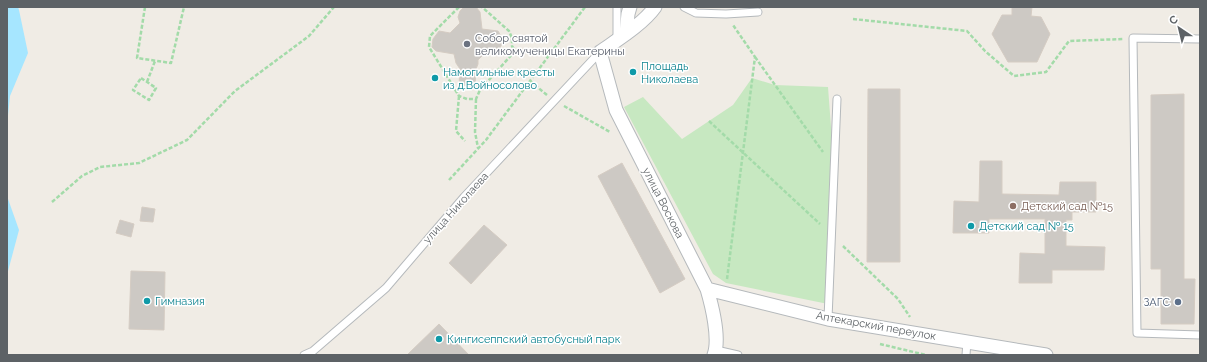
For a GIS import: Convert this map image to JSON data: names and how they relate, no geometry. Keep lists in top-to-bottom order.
{
  "streets": {
    "street": ["улица Воскова", "Аптекарский переулок"],
    "lane": ["улица Николаева"]
  },
  "crossings": [
    ["улица Воскова", "улица Николаева"],
    ["улица Воскова", "Аптекарский переулок"]
  ],
  "places": [
    "Собор святой великомученицы Екатерины",
    "Площадь Николаева",
    "Намогильные кресты из д.Войносолово",
    "Детский сад №15",
    "Детский сад № 15",
    "Гимназия",
    "ЗАГС",
    "Кингисеппский автобусный парк"
  ],
  "north": "top left"
}
